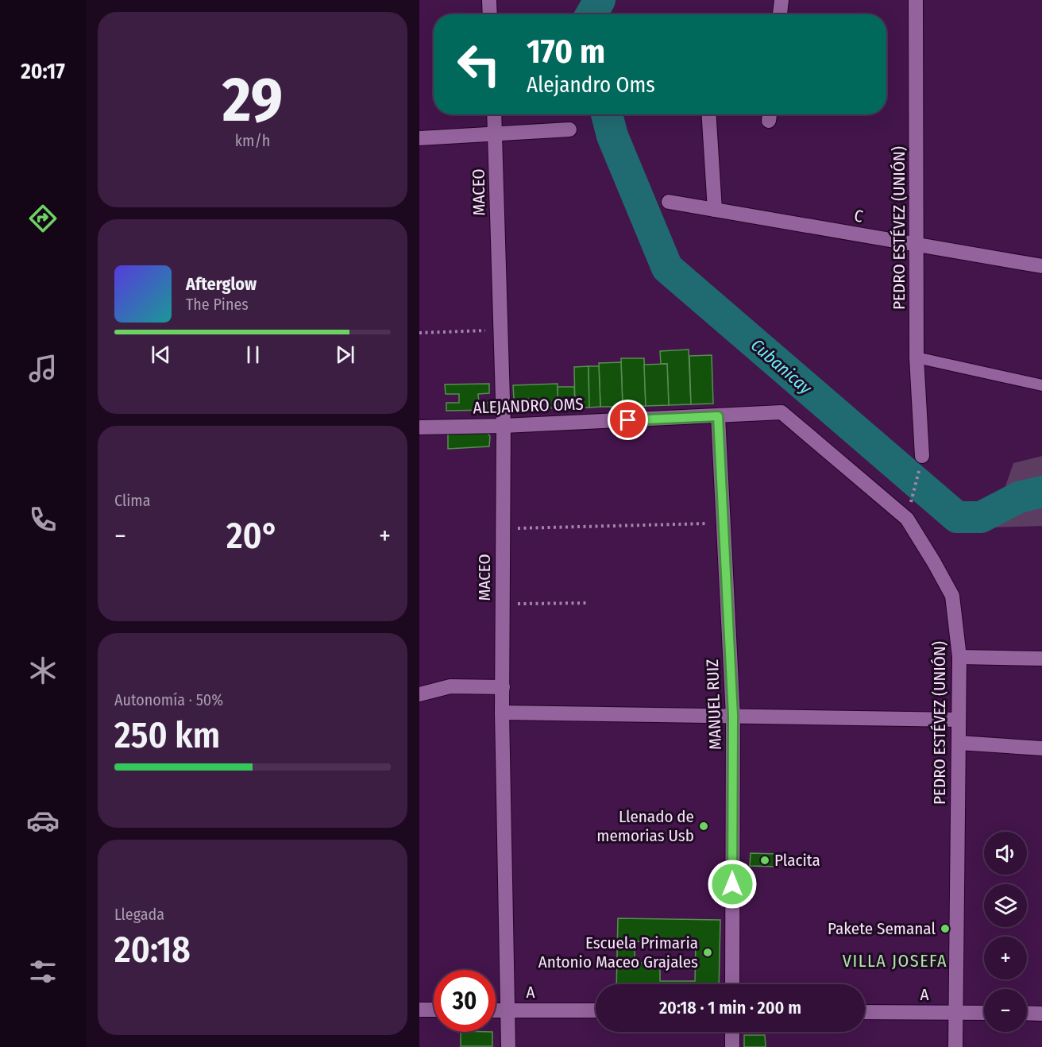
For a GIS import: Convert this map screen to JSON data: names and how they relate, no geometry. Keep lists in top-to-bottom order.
{
  "streets": {
    "street": [
      "MACEO",
      "C",
      "PEDRO ESTÉVEZ (UNIÓN)",
      "ALEJANDRO OMS",
      "MANUEL RUIZ",
      "A"
    ]
  },
  "crossings": [
    ["MACEO", "ALEJANDRO OMS"],
    ["MACEO", "A"],
    ["C", "PEDRO ESTÉVEZ (UNIÓN)"],
    ["PEDRO ESTÉVEZ (UNIÓN)", "ALEJANDRO OMS"],
    ["PEDRO ESTÉVEZ (UNIÓN)", "A"],
    ["ALEJANDRO OMS", "MANUEL RUIZ"]
  ],
  "districts": ["VILLA JOSEFA"],
  "water": ["Cubanicay"],
  "places": [
    "Llenado de memorias Usb",
    "Placita",
    "Pakete Semanal",
    "Escuela Primaria Antonio Maceo Grajales"
  ],
  "page": {
    "tabs": "20:17",
    "tile": [
      ["29", "km/h"],
      "Clima",
      ["Autonomía · 50%", "250 km"],
      ["Llegada", "20:18"]
    ],
    "turn": ["170 m", "Alejandro Oms"],
    "song": ["Afterglow", "The Pines"],
    "heat": ["−", "20°", "+"],
    "map_buttons": ["+", "−"],
    "limit": "30",
    "trip": "20:18 · 1 min · 200 m"
  }
}
